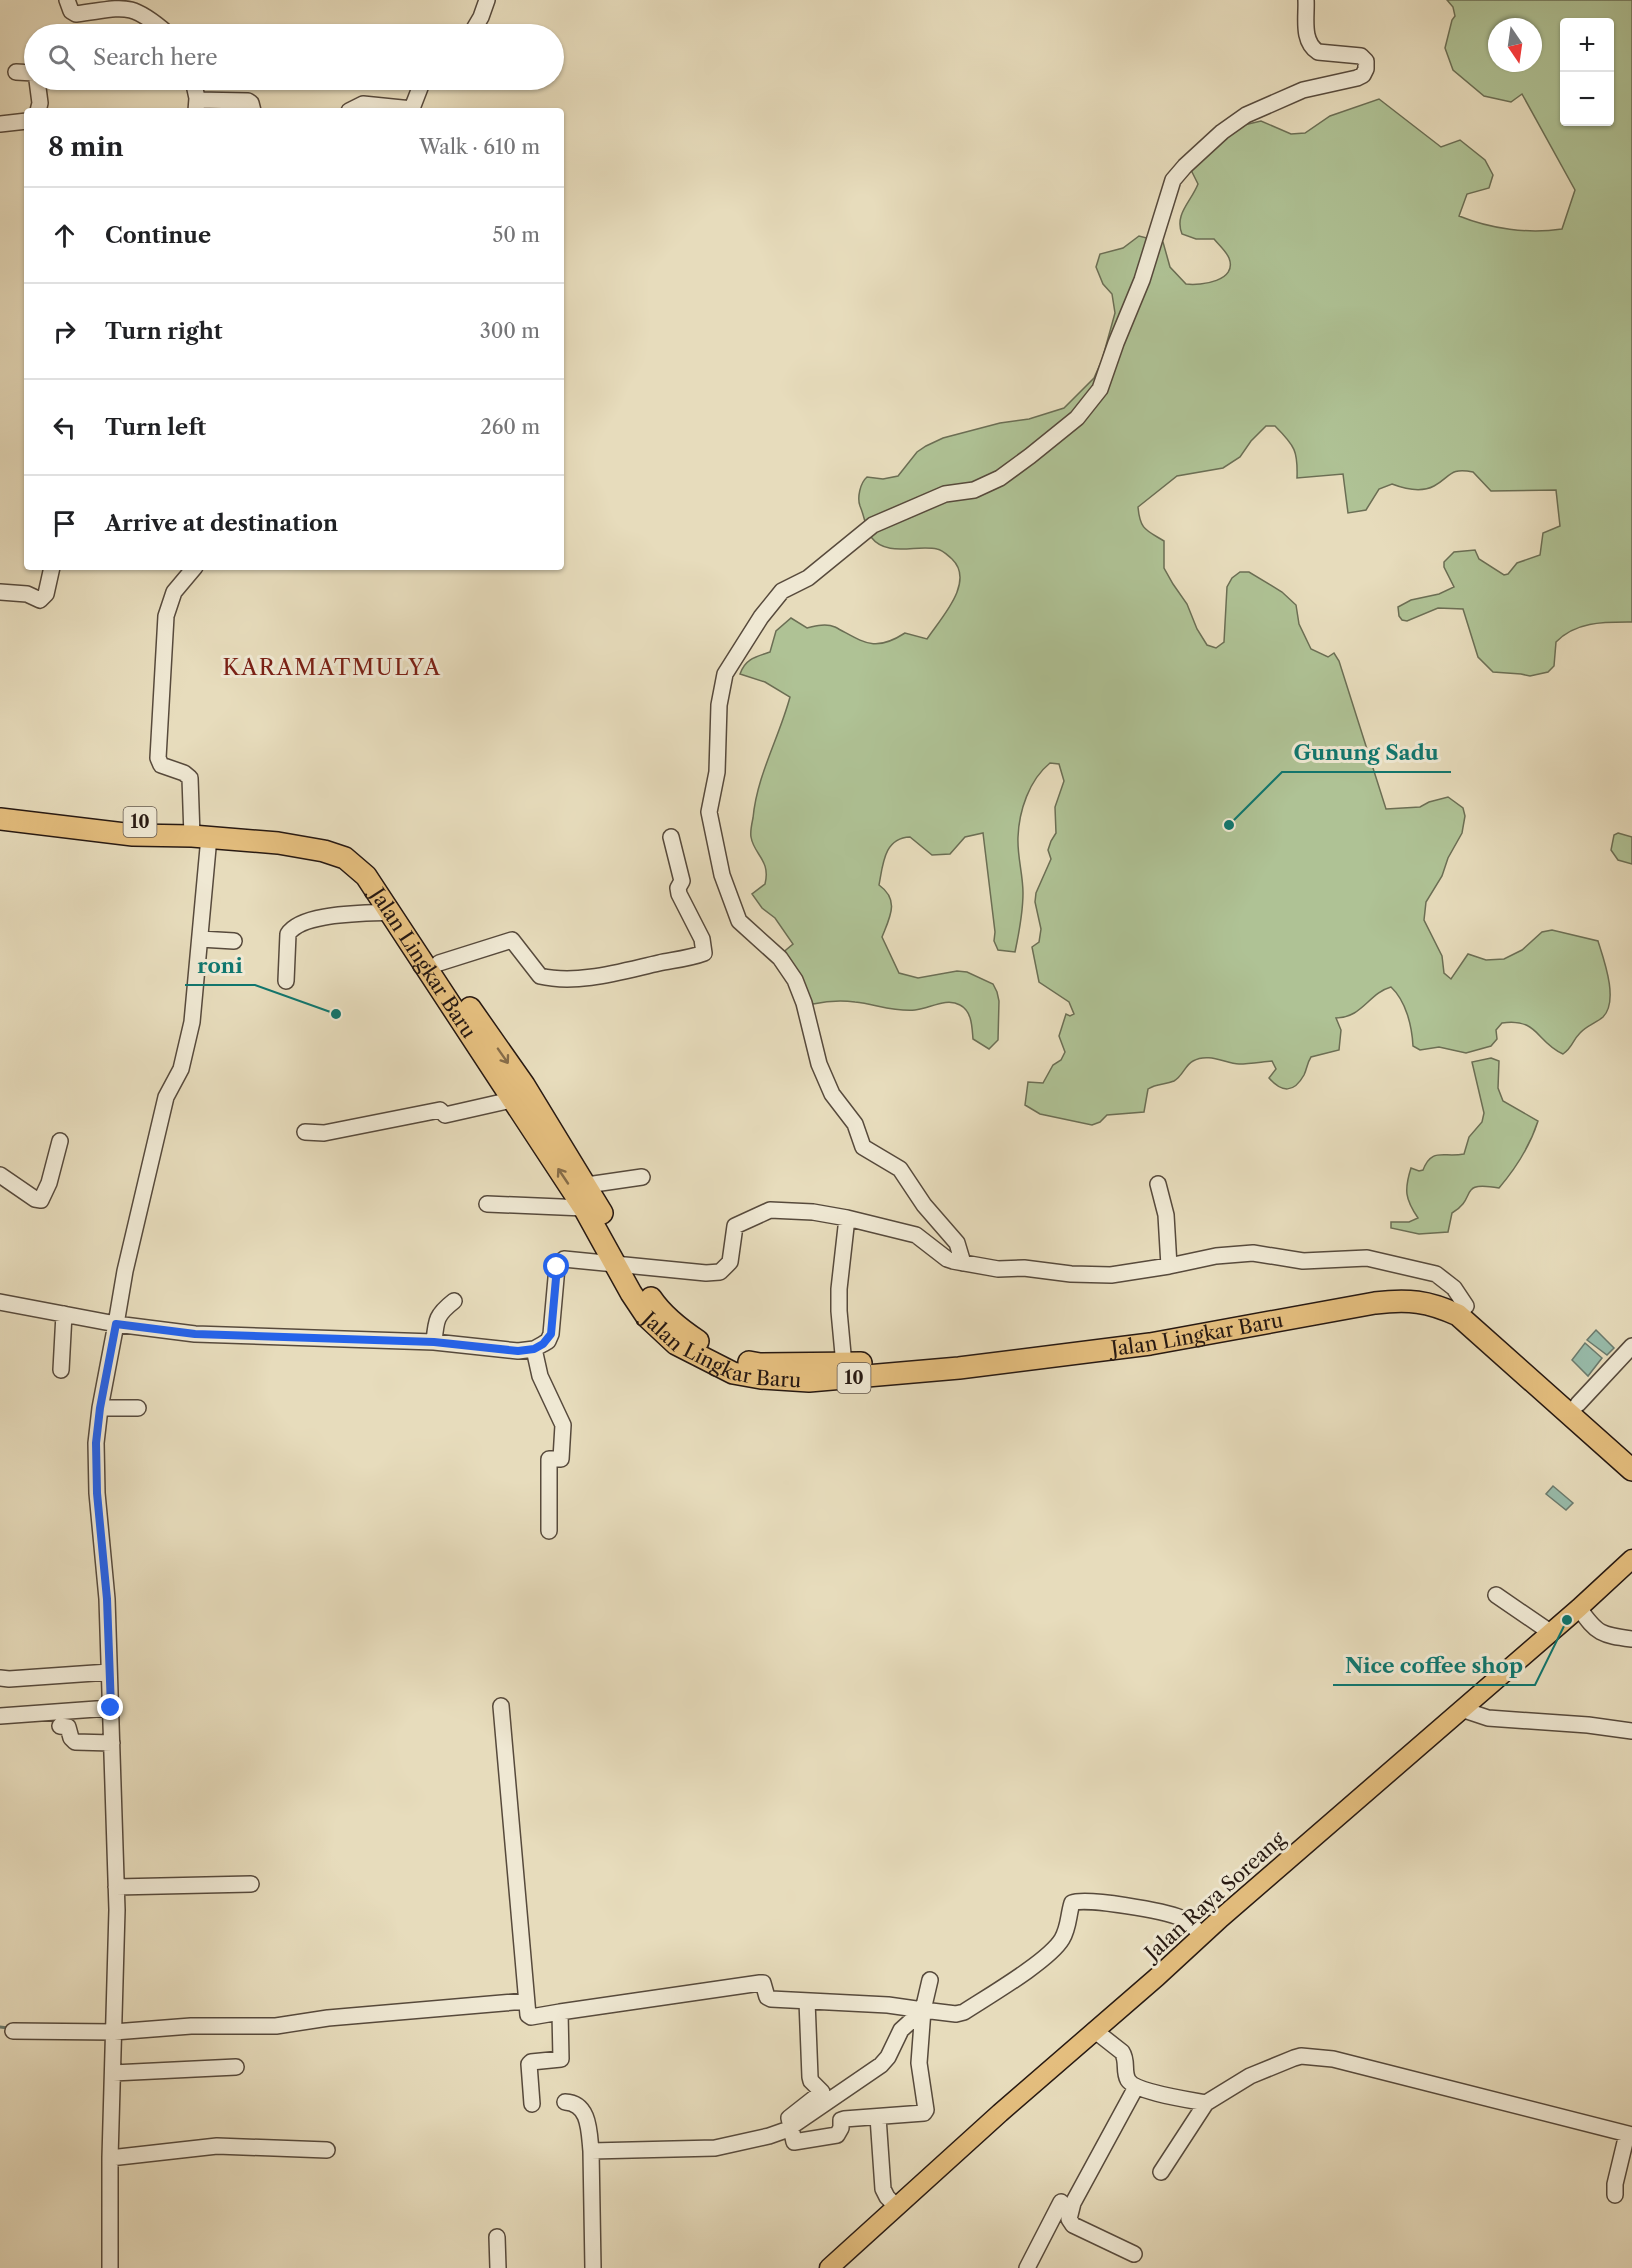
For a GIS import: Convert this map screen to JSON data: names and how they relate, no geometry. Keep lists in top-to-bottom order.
{
  "streets": {
    "highway": ["10", "Jalan Lingkar Baru"],
    "main road": ["Jalan Raya Soreang"]
  },
  "districts": ["KARAMATMULYA"],
  "places": ["Gunung Sadu", "roni", "Nice coffee shop"],
  "north": "bottom",
  "page": {
    "map_buttons": ["+", "−"],
    "search": "Search here",
    "heading": ["8 min", "Walk · 610 m"],
    "list": [
      ["Continue", "50 m"],
      ["Turn right", "300 m"],
      ["Turn left", "260 m"],
      "Arrive at destination"
    ]
  }
}
